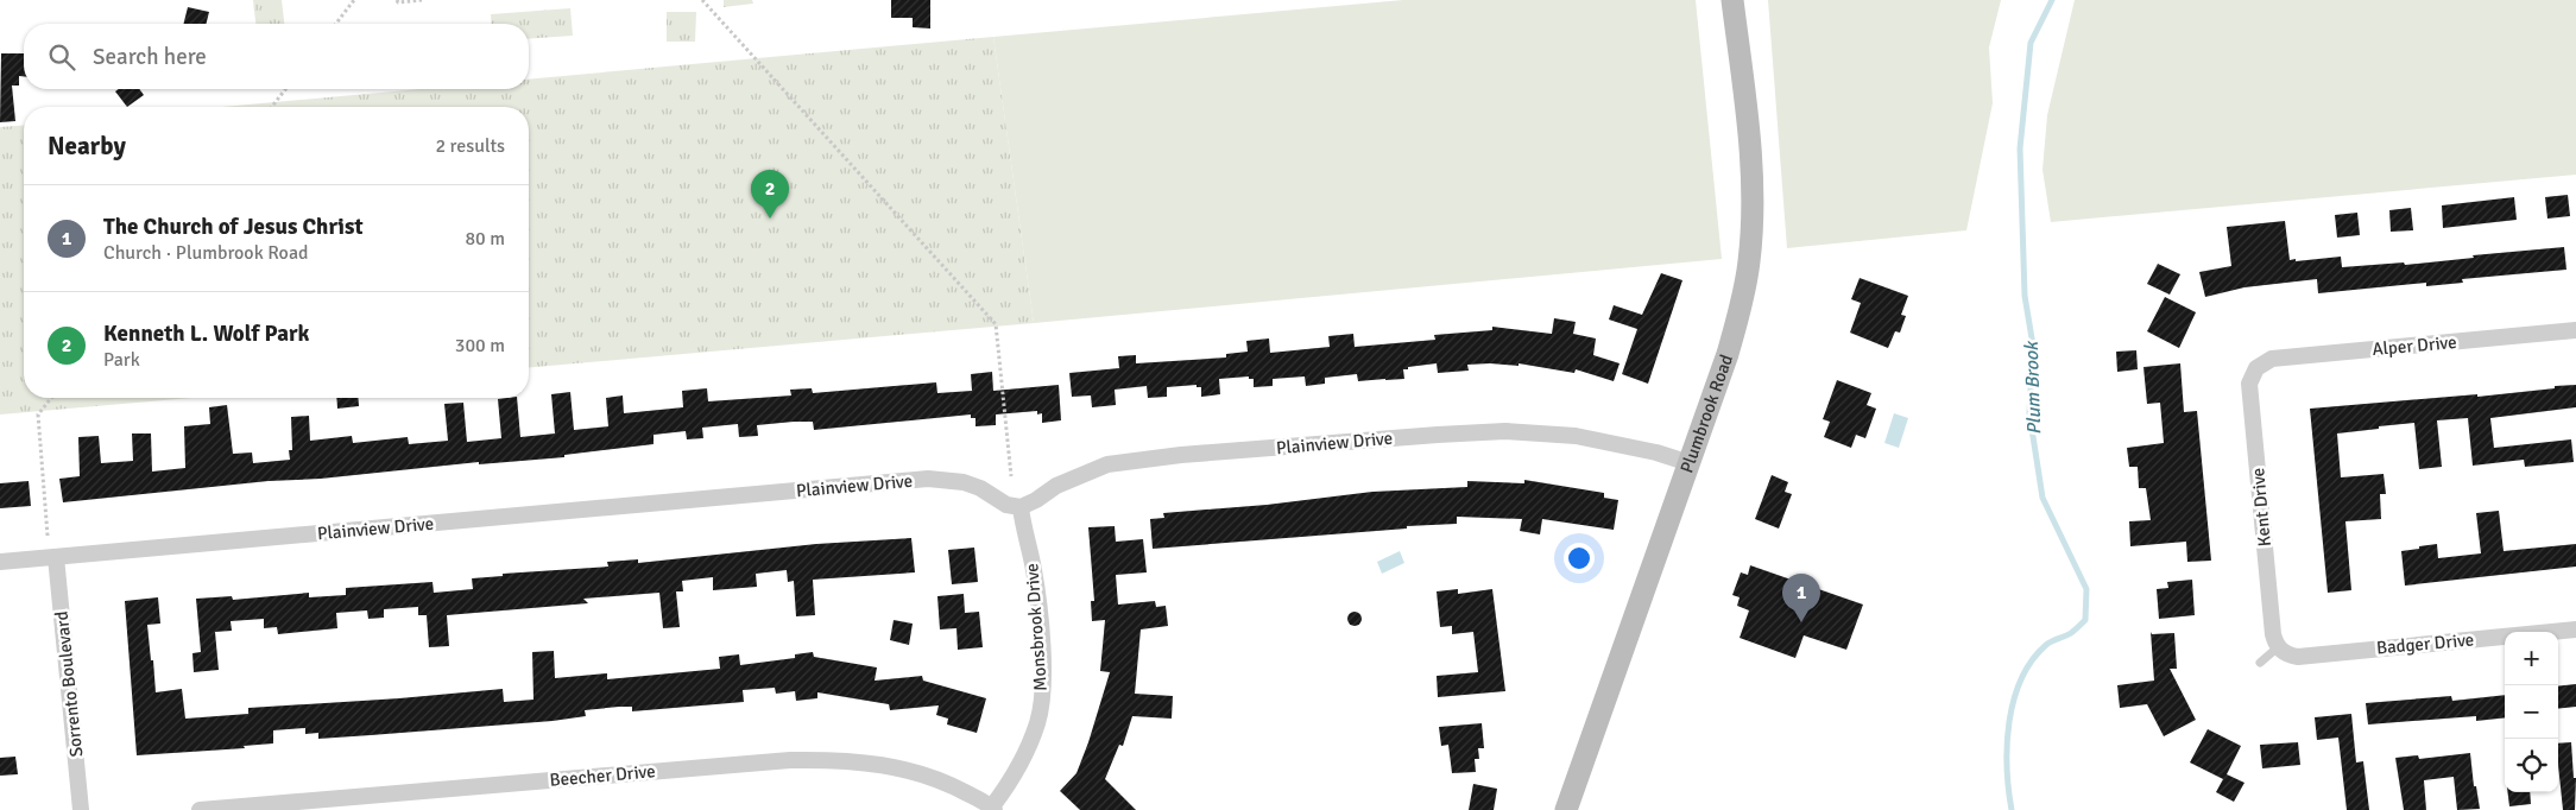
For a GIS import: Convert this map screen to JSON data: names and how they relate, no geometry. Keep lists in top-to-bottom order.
{
  "streets": {
    "street": [
      "Alper Drive",
      "Plumbrook Road",
      "Plainview Drive",
      "Kent Drive",
      "Monsbrook Drive",
      "Badger Drive",
      "Sorrento Boulevard",
      "Beecher Drive"
    ]
  },
  "crossings": [
    ["Alper Drive", "Kent Drive"],
    ["Plumbrook Road", "Plainview Drive"],
    ["Plainview Drive", "Monsbrook Drive"],
    ["Plainview Drive", "Sorrento Boulevard"],
    ["Kent Drive", "Badger Drive"],
    ["Monsbrook Drive", "Beecher Drive"]
  ],
  "water": ["Plum Brook"],
  "page": {
    "search": "Search here",
    "heading": ["Nearby", "2 results"],
    "pins": ["2", "1"],
    "list": [
      {
        "mark": "1",
        "name": "The Church of Jesus Christ",
        "note": "Church · Plumbrook Road",
        "value": "80 m"
      },
      {
        "mark": "2",
        "name": "Kenneth L. Wolf Park",
        "note": "Park",
        "value": "300 m"
      }
    ],
    "map_buttons": ["+", "−"]
  }
}
